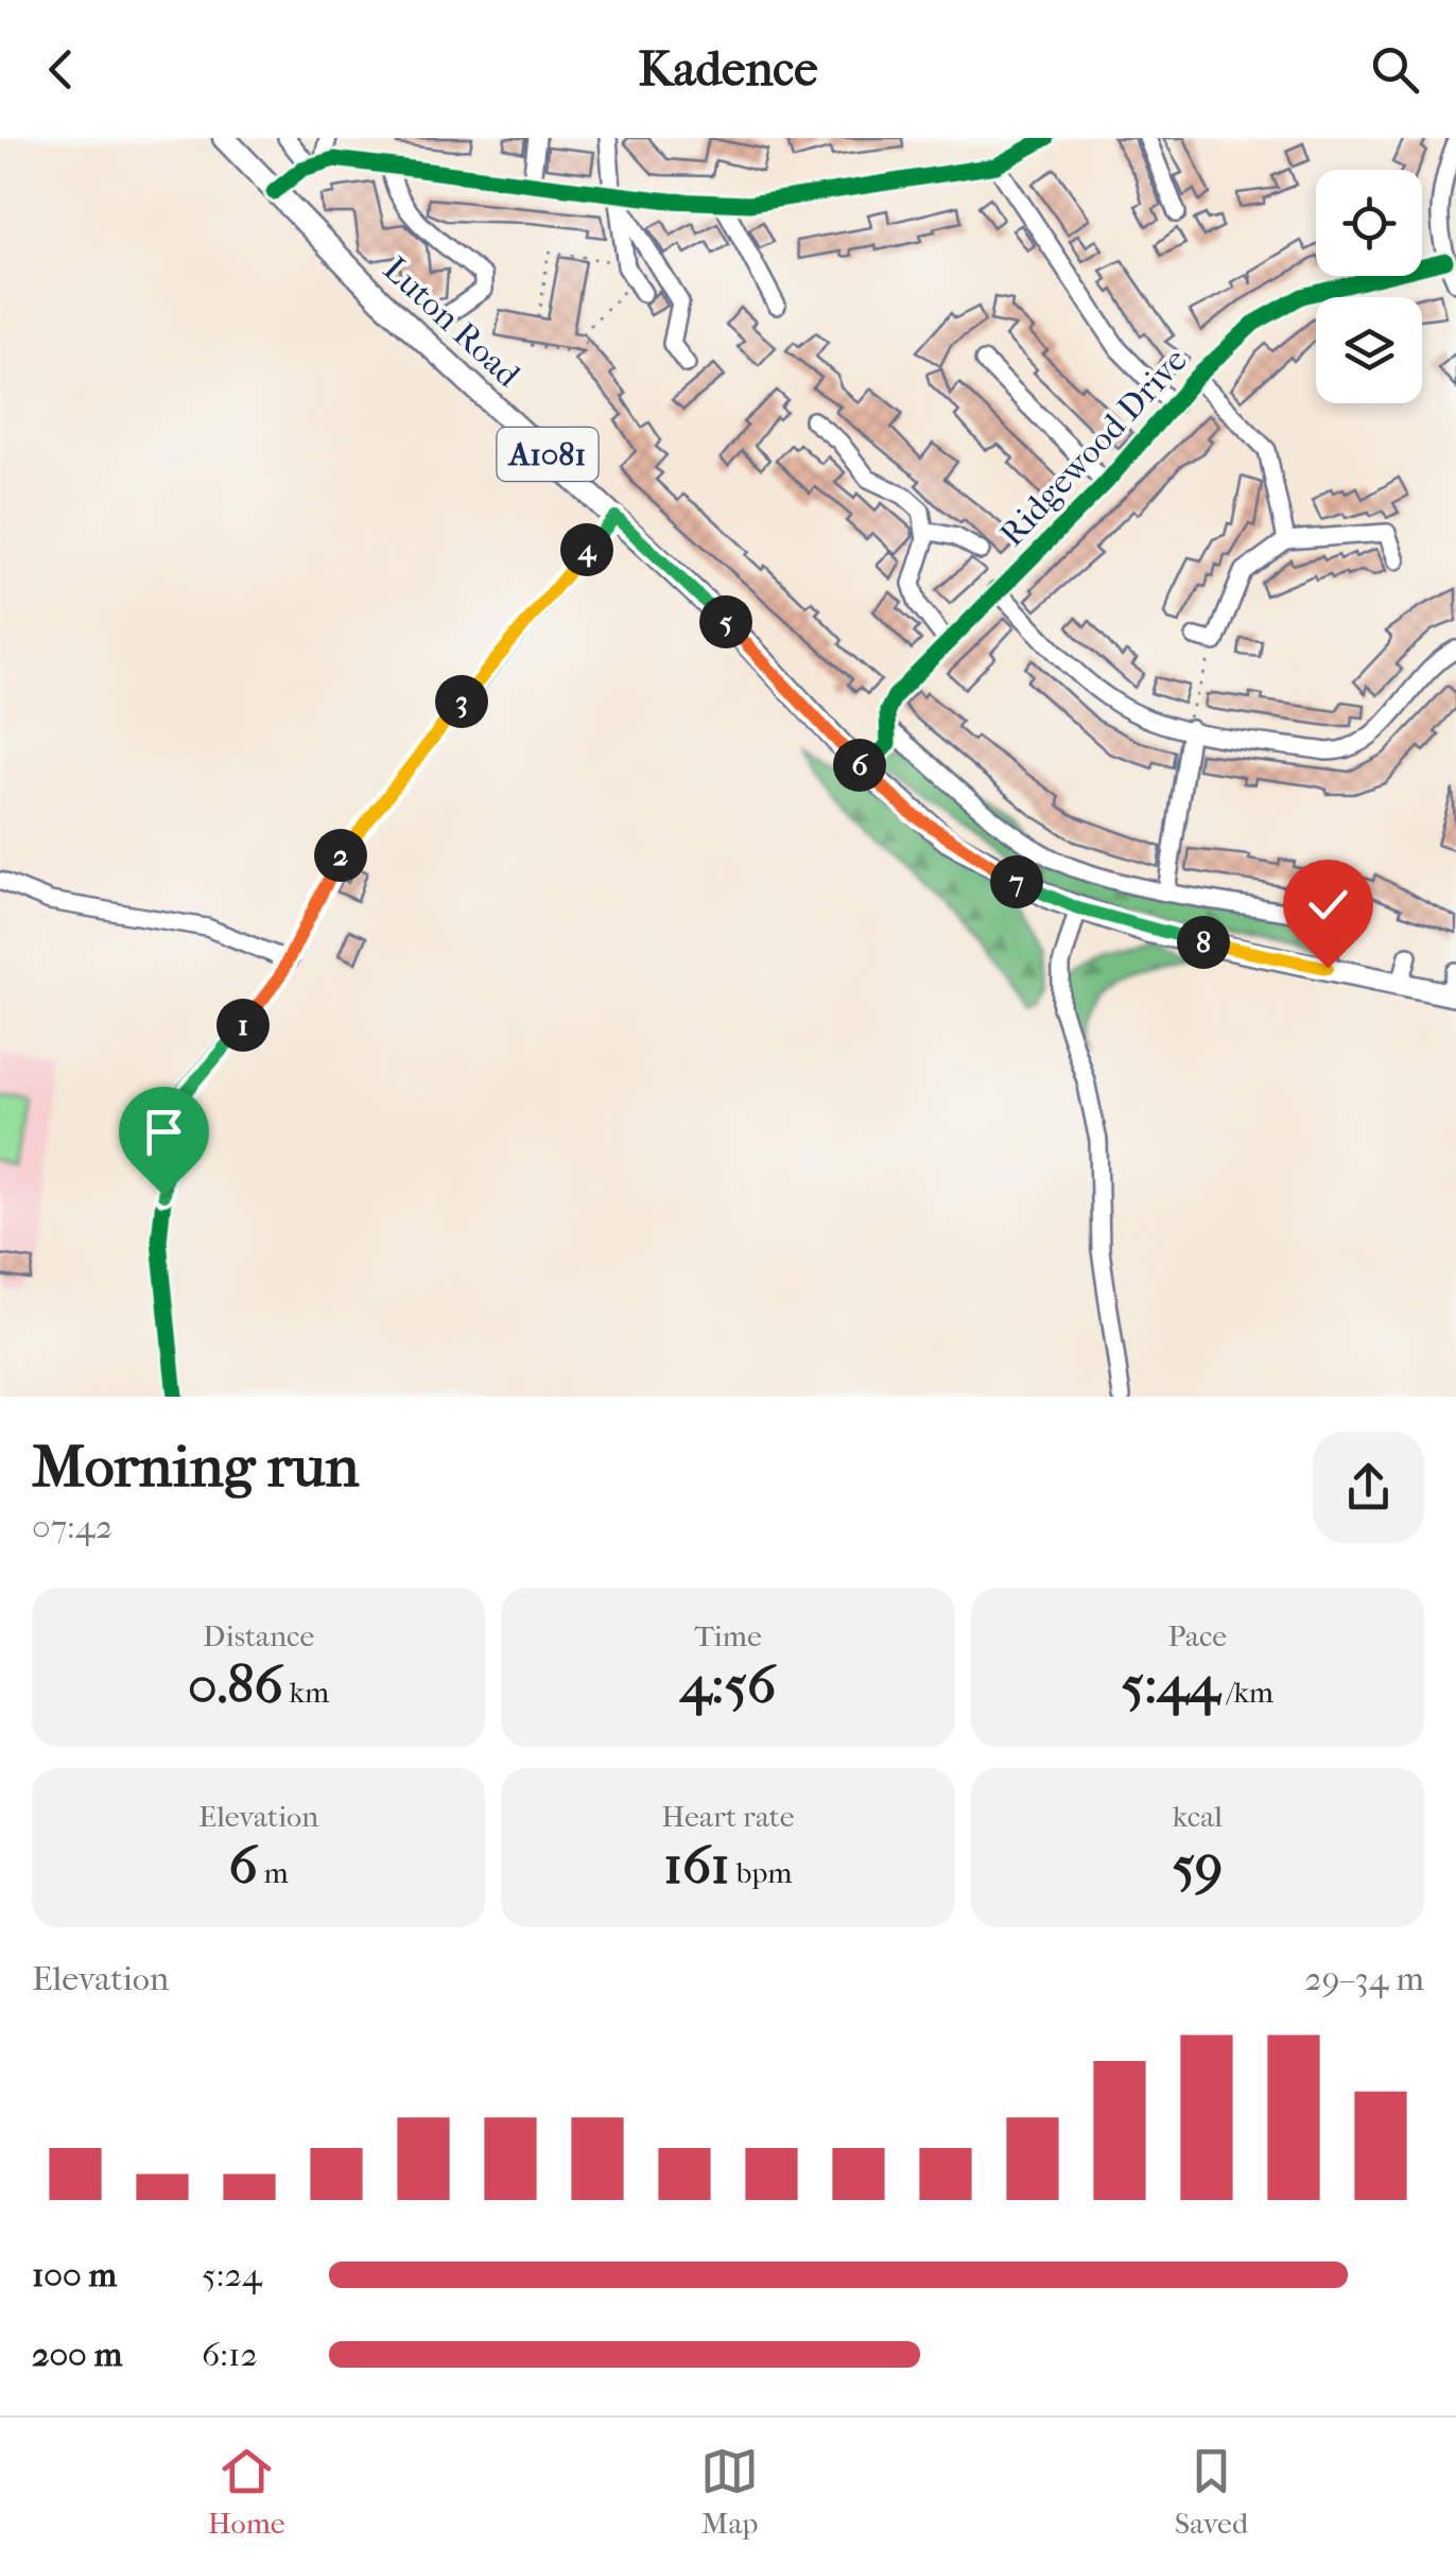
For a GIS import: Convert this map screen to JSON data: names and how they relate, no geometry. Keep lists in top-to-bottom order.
{
  "streets": {
    "main road": ["Luton Road", "A1081"],
    "street": ["Ridgewood Drive"]
  },
  "crossings": [
    ["Luton Road", "Ridgewood Drive"]
  ],
  "page": {
    "header": "Kadence",
    "pins": [
      "4",
      "5",
      "3",
      "6",
      "2",
      "7",
      "8",
      "1"
    ],
    "heading": ["Morning run", "07:42"],
    "stats": [
      ["Distance", "0.86 km"],
      ["Time", "4:56"],
      ["Pace", "5:44 /km"],
      ["Elevation", "6 m"],
      ["Heart rate", "161 bpm"],
      ["kcal", "59"]
    ],
    "chart": ["Elevation", "29–34 m"],
    "list": [
      {
        "name": "100 m",
        "note": "5:24"
      },
      {
        "name": "200 m",
        "note": "6:12"
      }
    ],
    "tabs": ["Home", "Map", "Saved"]
  }
}
